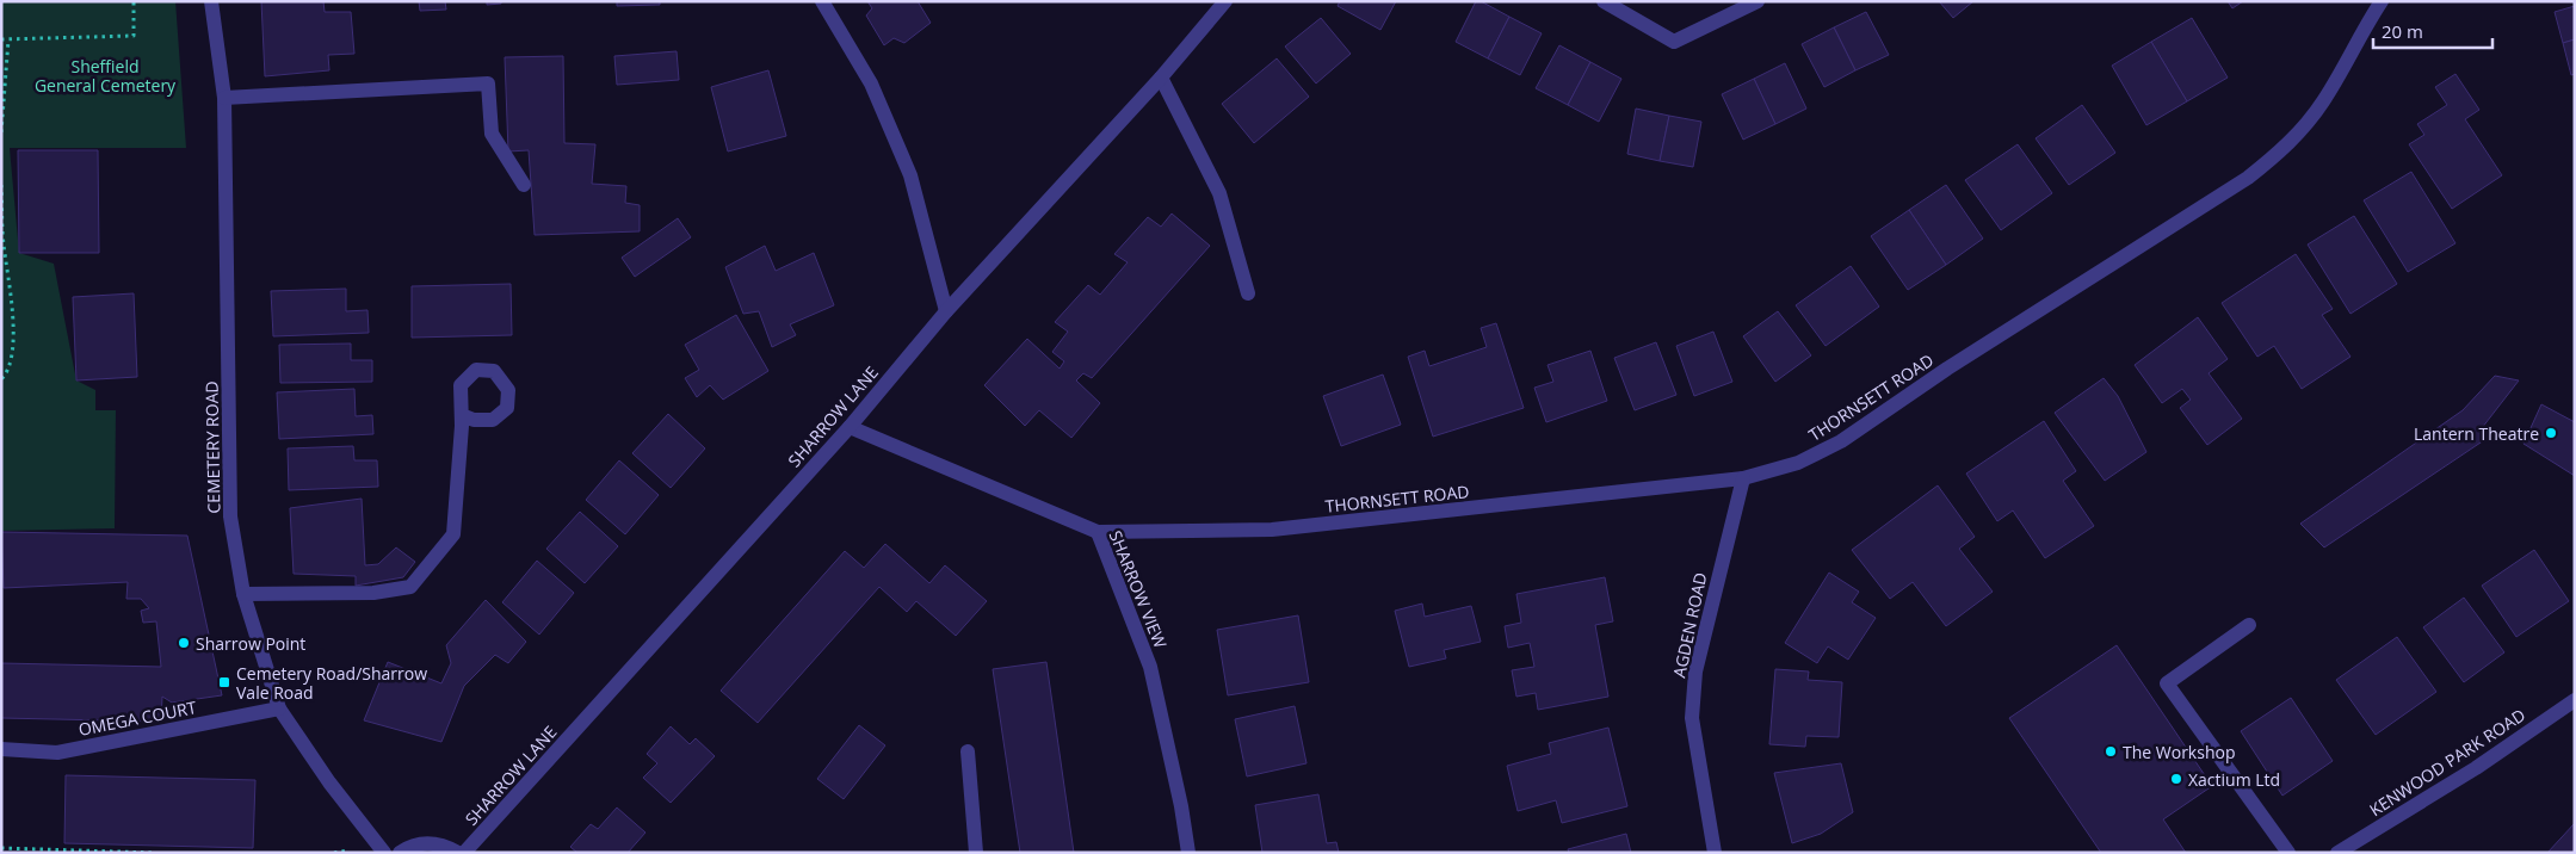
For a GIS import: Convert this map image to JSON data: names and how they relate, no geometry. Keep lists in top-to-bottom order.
{
  "streets": {
    "street": [
      "THORNSETT ROAD",
      "SHARROW LANE",
      "CEMETERY ROAD",
      "SHARROW VIEW",
      "AGDEN ROAD",
      "OMEGA COURT",
      "KENWOOD PARK ROAD"
    ]
  },
  "crossings": [
    ["THORNSETT ROAD", "SHARROW VIEW"],
    ["THORNSETT ROAD", "AGDEN ROAD"],
    ["SHARROW LANE", "SHARROW VIEW"],
    ["CEMETERY ROAD", "OMEGA COURT"]
  ],
  "parks": ["Sheffield General Cemetery"],
  "places": {
    "other": [
      "Lantern Theatre",
      "Sharrow Point",
      "The Workshop",
      "Xactium Ltd"
    ],
    "transit": ["Cemetery Road/Sharrow Vale Road"]
  },
  "scale_bar": "20 m"
}
